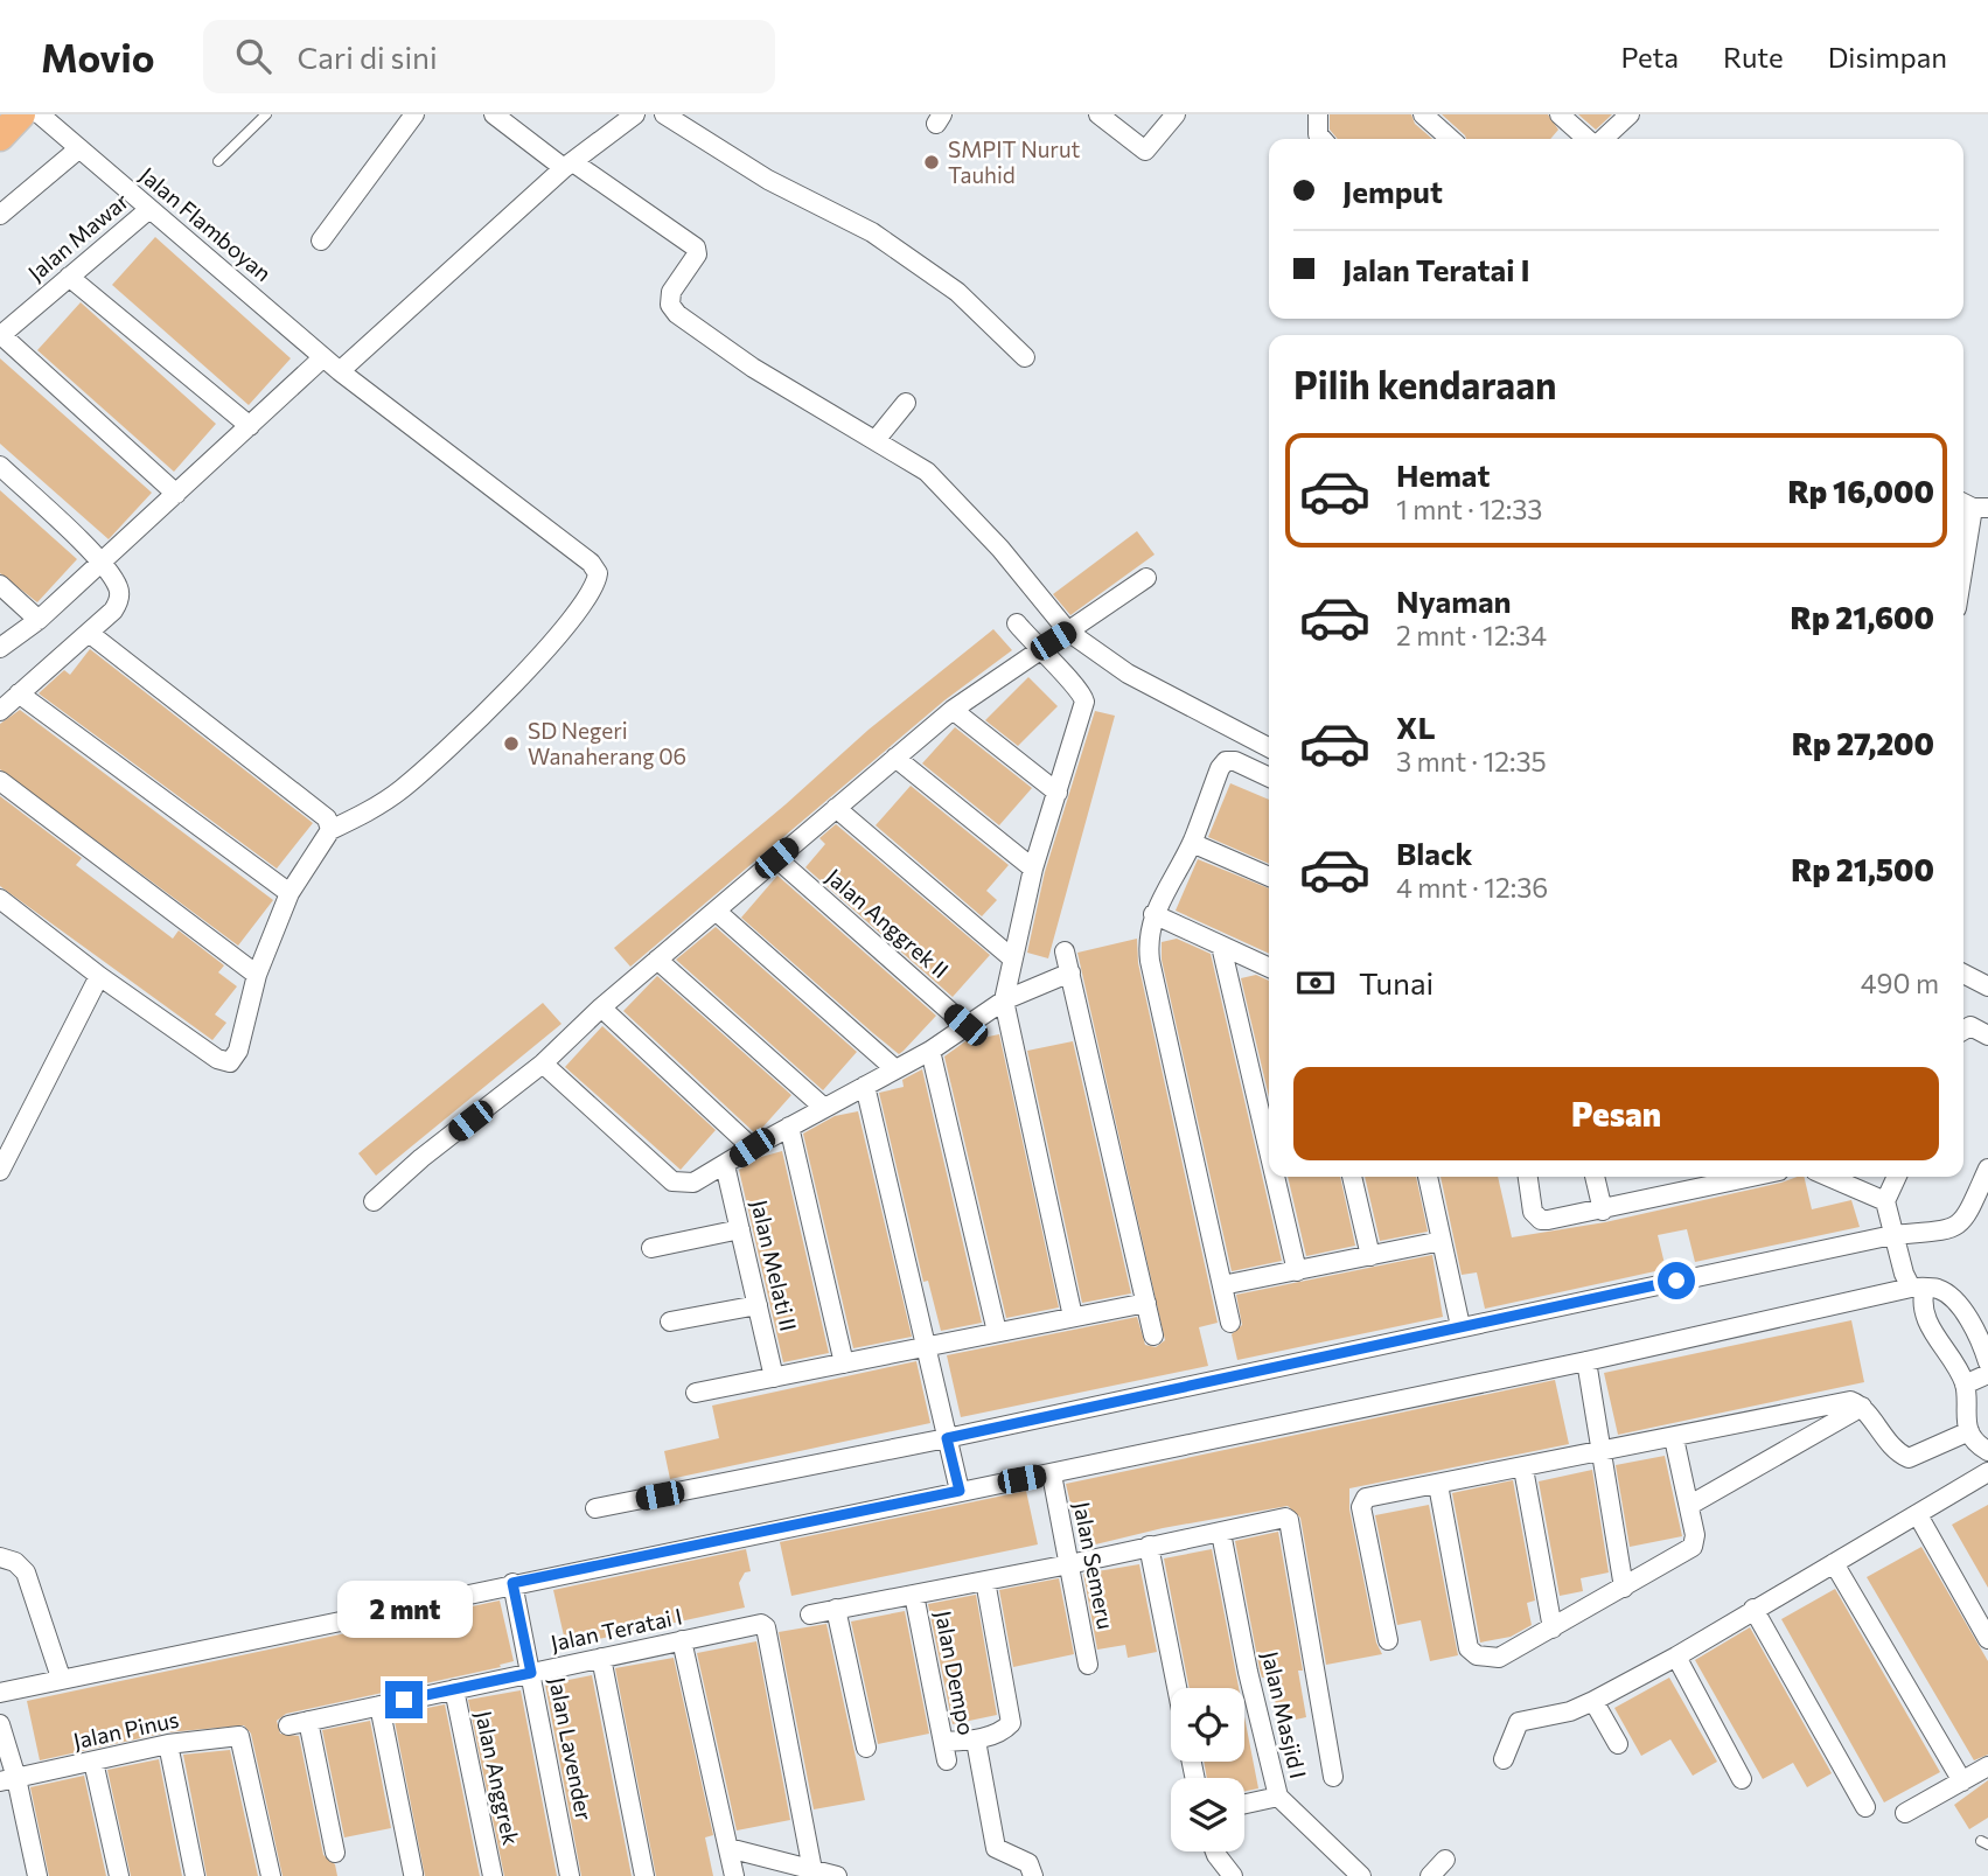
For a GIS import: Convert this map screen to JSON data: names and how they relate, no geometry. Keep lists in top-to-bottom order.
{
  "streets": {
    "street": [
      "Jalan Flamboyan",
      "Jalan Mawar",
      "Jalan Anggrek II",
      "Jalan Melati II",
      "Jalan Semeru",
      "Jalan Teratai I",
      "Jalan Dempo",
      "Jalan Masjid I",
      "Jalan Pinus",
      "Jalan Lavender",
      "Jalan Anggrek"
    ]
  },
  "crossings": [
    ["Jalan Flamboyan", "Jalan Mawar"],
    ["Jalan Teratai I", "Jalan Lavender"],
    ["Jalan Teratai I", "Jalan Anggrek"]
  ],
  "places": ["SMPIT Nurut Tauhid", "SD Negeri Wanaherang 06"],
  "page": {
    "header": "Movio",
    "search": "Cari di sini",
    "nav": ["Peta", "Rute", "Disimpan"],
    "banner": ["Jemput", "Jalan Teratai I"],
    "heading": "Pilih kendaraan",
    "list": [
      {
        "name": "Hemat",
        "note": "1 mnt · 12:33",
        "value": "Rp 16,000"
      },
      {
        "name": "Nyaman",
        "note": "2 mnt · 12:34",
        "value": "Rp 21,600"
      },
      {
        "name": "XL",
        "note": "3 mnt · 12:35",
        "value": "Rp 27,200"
      },
      {
        "name": "Black",
        "note": "4 mnt · 12:36",
        "value": "Rp 21,500"
      }
    ],
    "pay": ["Tunai", "490 m"],
    "buttons": "Pesan",
    "bubble": "2 mnt"
  }
}
